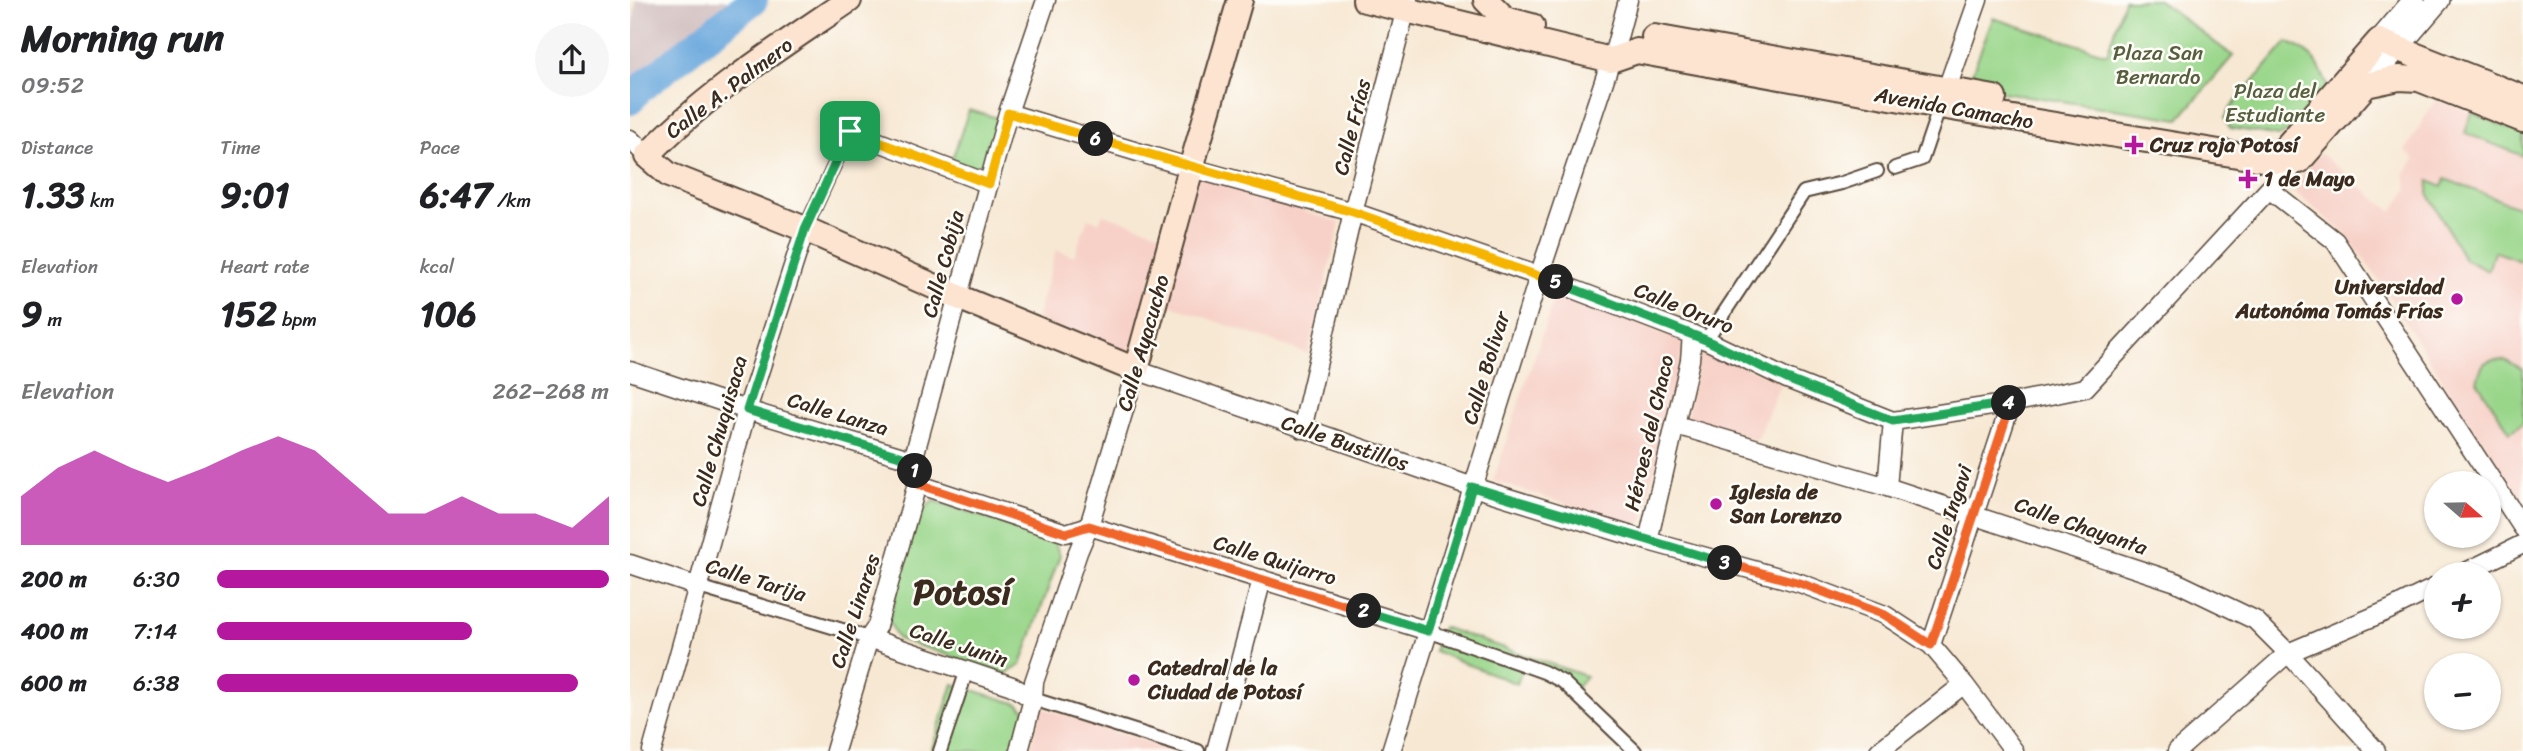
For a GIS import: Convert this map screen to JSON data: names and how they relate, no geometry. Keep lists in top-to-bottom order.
{
  "streets": {
    "main road": [
      "Calle A. Palmero",
      "Avenida Camacho",
      "Calle Ayacucho",
      "Calle Bustillos"
    ],
    "street": [
      "Calle Frías",
      "Calle Cobija",
      "Calle Oruro",
      "Calle Bolivar",
      "Calle Lanza",
      "Calle Chuquisaca",
      "Héroes del Chaco",
      "Calle Ingavi",
      "Calle Chayanta",
      "Calle Quijarro",
      "Calle Tarija",
      "Calle Linares",
      "Calle Junin"
    ]
  },
  "crossings": [
    ["Calle A. Palmero", "Calle Bustillos"],
    ["Avenida Camacho", "Calle Bolivar"],
    ["Calle Frías", "Calle Oruro"],
    ["Calle Frías", "Calle Bustillos"],
    ["Calle Cobija", "Calle Oruro"],
    ["Calle Cobija", "Calle Lanza"],
    ["Calle Cobija", "Calle Bustillos"],
    ["Calle Oruro", "Calle Ayacucho"],
    ["Calle Oruro", "Calle Bolivar"],
    ["Calle Oruro", "Héroes del Chaco"],
    ["Calle Ayacucho", "Calle Bustillos"],
    ["Calle Ayacucho", "Calle Quijarro"],
    ["Calle Ayacucho", "Calle Junin"],
    ["Calle Bolivar", "Calle Bustillos"],
    ["Calle Bolivar", "Calle Quijarro"],
    ["Calle Lanza", "Calle Chuquisaca"],
    ["Calle Chuquisaca", "Calle Bustillos"],
    ["Calle Chuquisaca", "Calle Tarija"],
    ["Héroes del Chaco", "Calle Bustillos"],
    ["Héroes del Chaco", "Calle Chayanta"],
    ["Calle Bustillos", "Calle Ingavi"],
    ["Calle Ingavi", "Calle Chayanta"],
    ["Calle Quijarro", "Calle Linares"],
    ["Calle Tarija", "Calle Linares"],
    ["Calle Tarija", "Calle Junin"],
    ["Calle Linares", "Calle Junin"]
  ],
  "districts": ["Potosí"],
  "parks": ["Plaza San Bernardo", "Plaza del Estudiante"],
  "places": {
    "health": ["Cruz roja Potosí", "1 de Mayo"],
    "other": ["Universidad Autonóma Tomás Frías", "Iglesia de San Lorenzo", "Catedral de la Ciudad de Potosí"]
  },
  "north": "right",
  "page": {
    "heading": ["Morning run", "09:52"],
    "stats": [
      ["Distance", "1.33 km"],
      ["Time", "9:01"],
      ["Pace", "6:47 /km"],
      ["Elevation", "9 m"],
      ["Heart rate", "152 bpm"],
      ["kcal", "106"]
    ],
    "pins": [
      "6",
      "5",
      "4",
      "1",
      "3",
      "2"
    ],
    "chart": ["Elevation", "262–268 m"],
    "map_buttons": ["+", "−"],
    "list": [
      {
        "name": "200 m",
        "note": "6:30"
      },
      {
        "name": "400 m",
        "note": "7:14"
      },
      {
        "name": "600 m",
        "note": "6:38"
      }
    ]
  }
}
